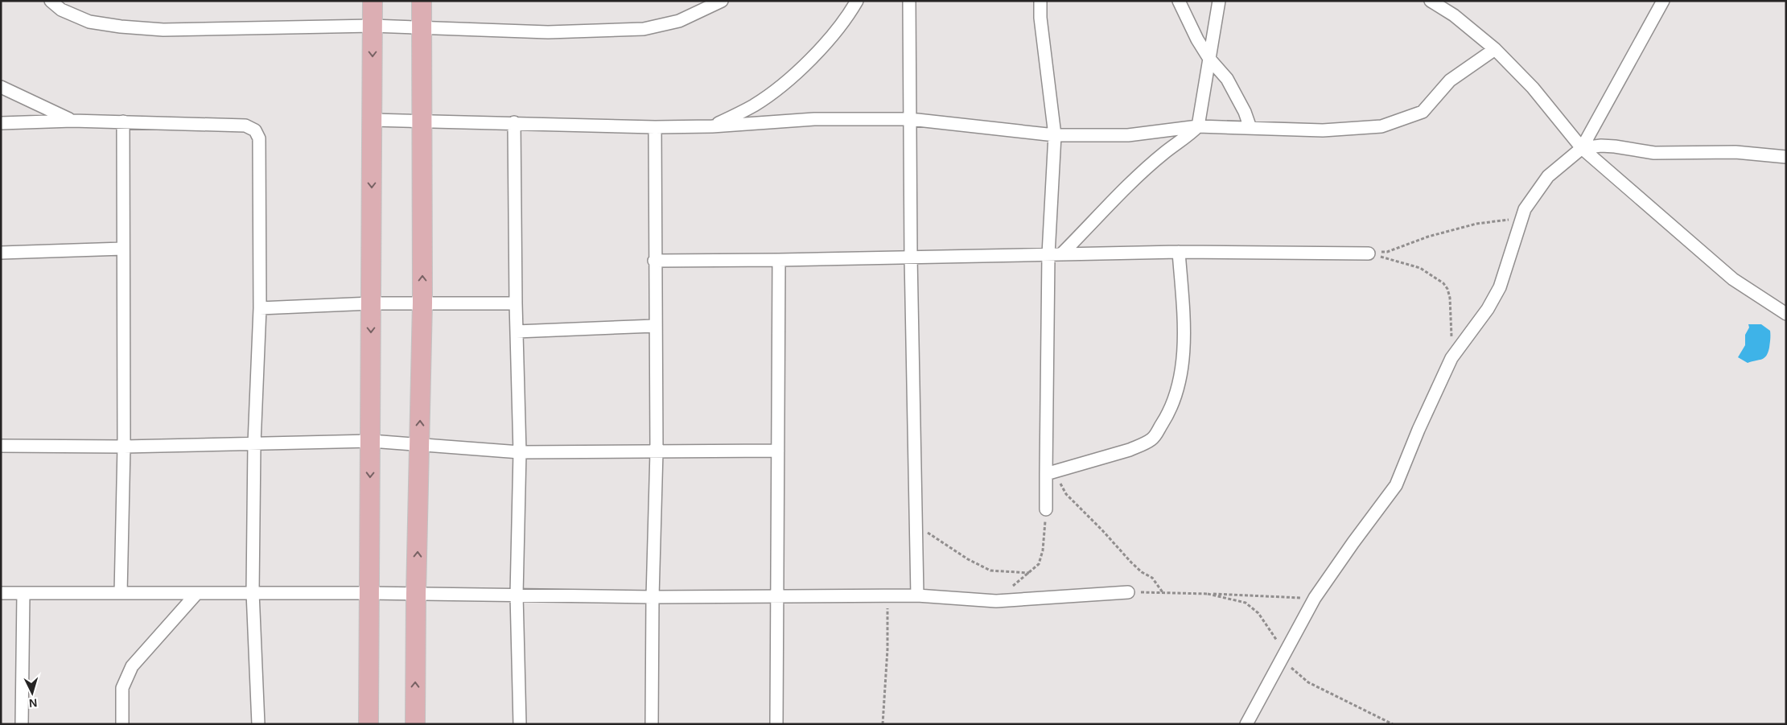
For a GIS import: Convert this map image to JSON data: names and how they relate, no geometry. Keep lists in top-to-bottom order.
{
  "north": "bottom"
}
